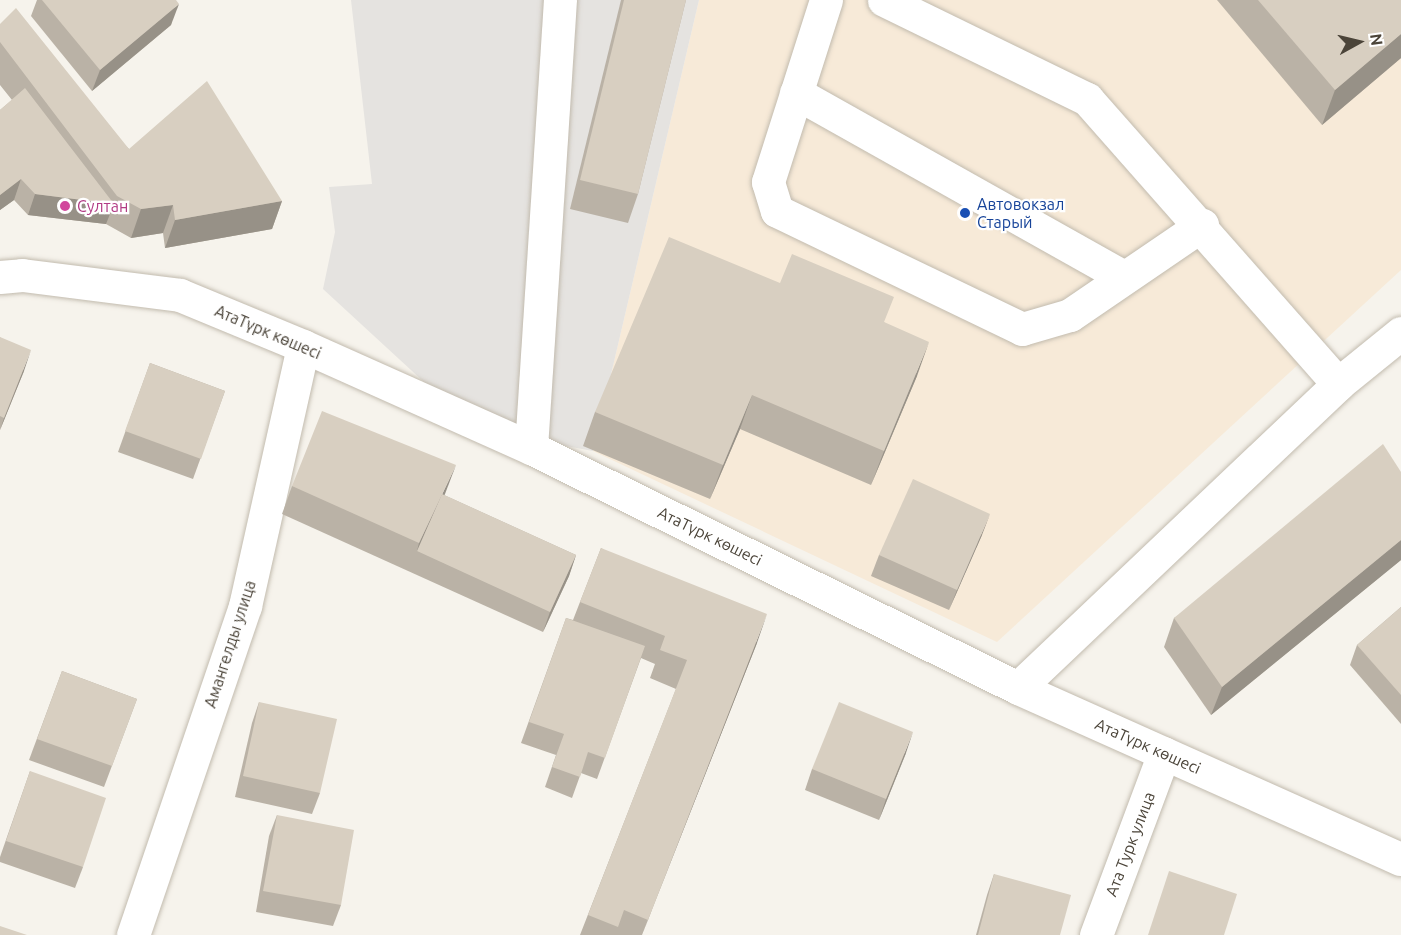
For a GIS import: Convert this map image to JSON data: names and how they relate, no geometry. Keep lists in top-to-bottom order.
{
  "streets": {
    "street": ["АтаТүрк көшесі", "Амангелды улица", "Ата Турк улица"]
  },
  "crossings": [
    ["АтаТүрк көшесі", "Амангелды улица"],
    ["АтаТүрк көшесі", "Ата Турк улица"]
  ],
  "places": ["Султан", "Автовокзал Старый"],
  "north": "right"
}
